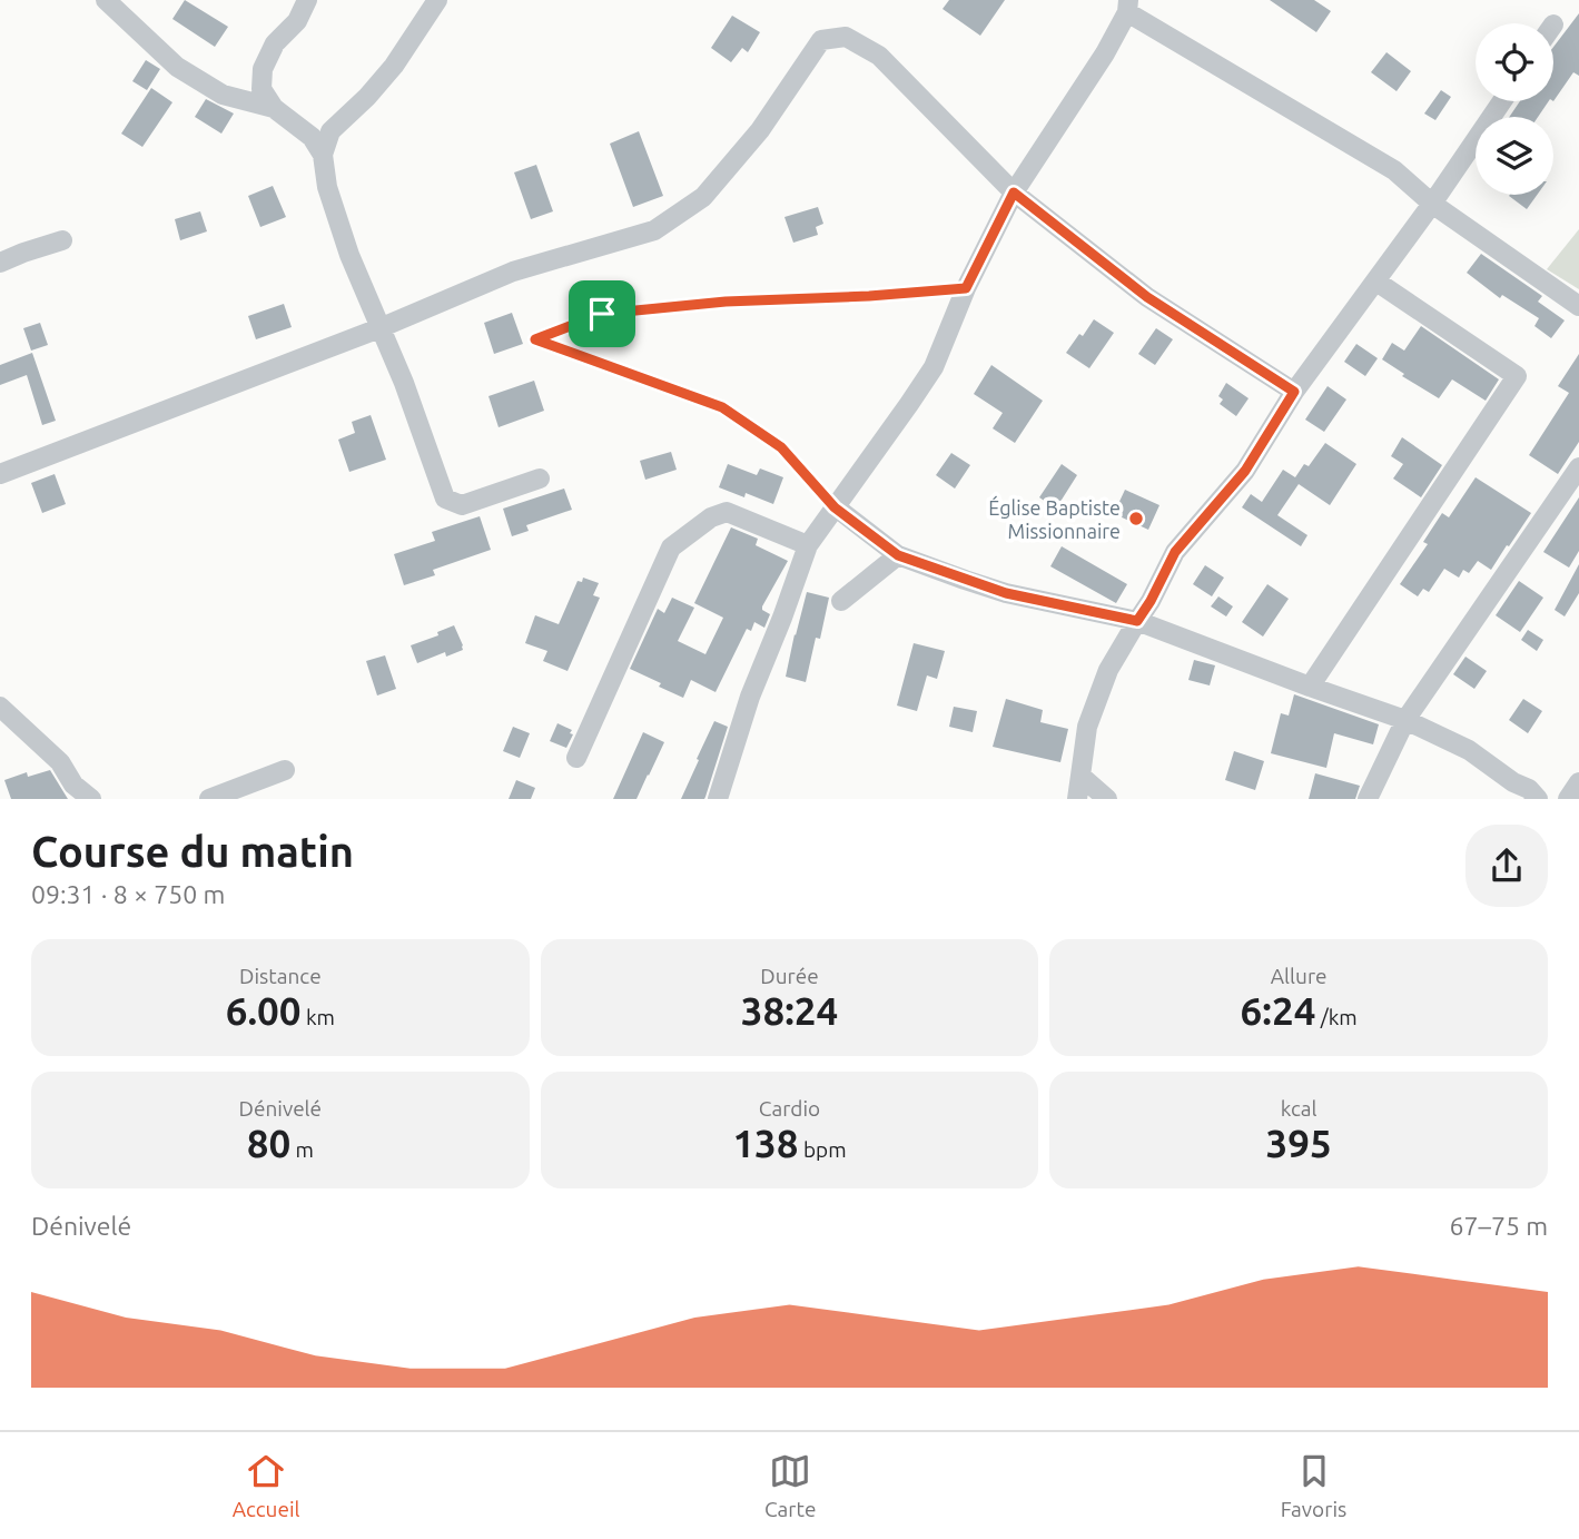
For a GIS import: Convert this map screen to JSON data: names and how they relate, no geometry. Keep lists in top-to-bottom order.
{
  "places": ["Église Baptiste Missionnaire"],
  "page": {
    "heading": ["Course du matin", "09:31 · 8 × 750 m"],
    "stats": [
      ["Distance", "6.00 km"],
      ["Durée", "38:24"],
      ["Allure", "6:24 /km"],
      ["Dénivelé", "80 m"],
      ["Cardio", "138 bpm"],
      ["kcal", "395"]
    ],
    "chart": ["Dénivelé", "67–75 m"],
    "tabs": ["Accueil", "Carte", "Favoris"]
  }
}
